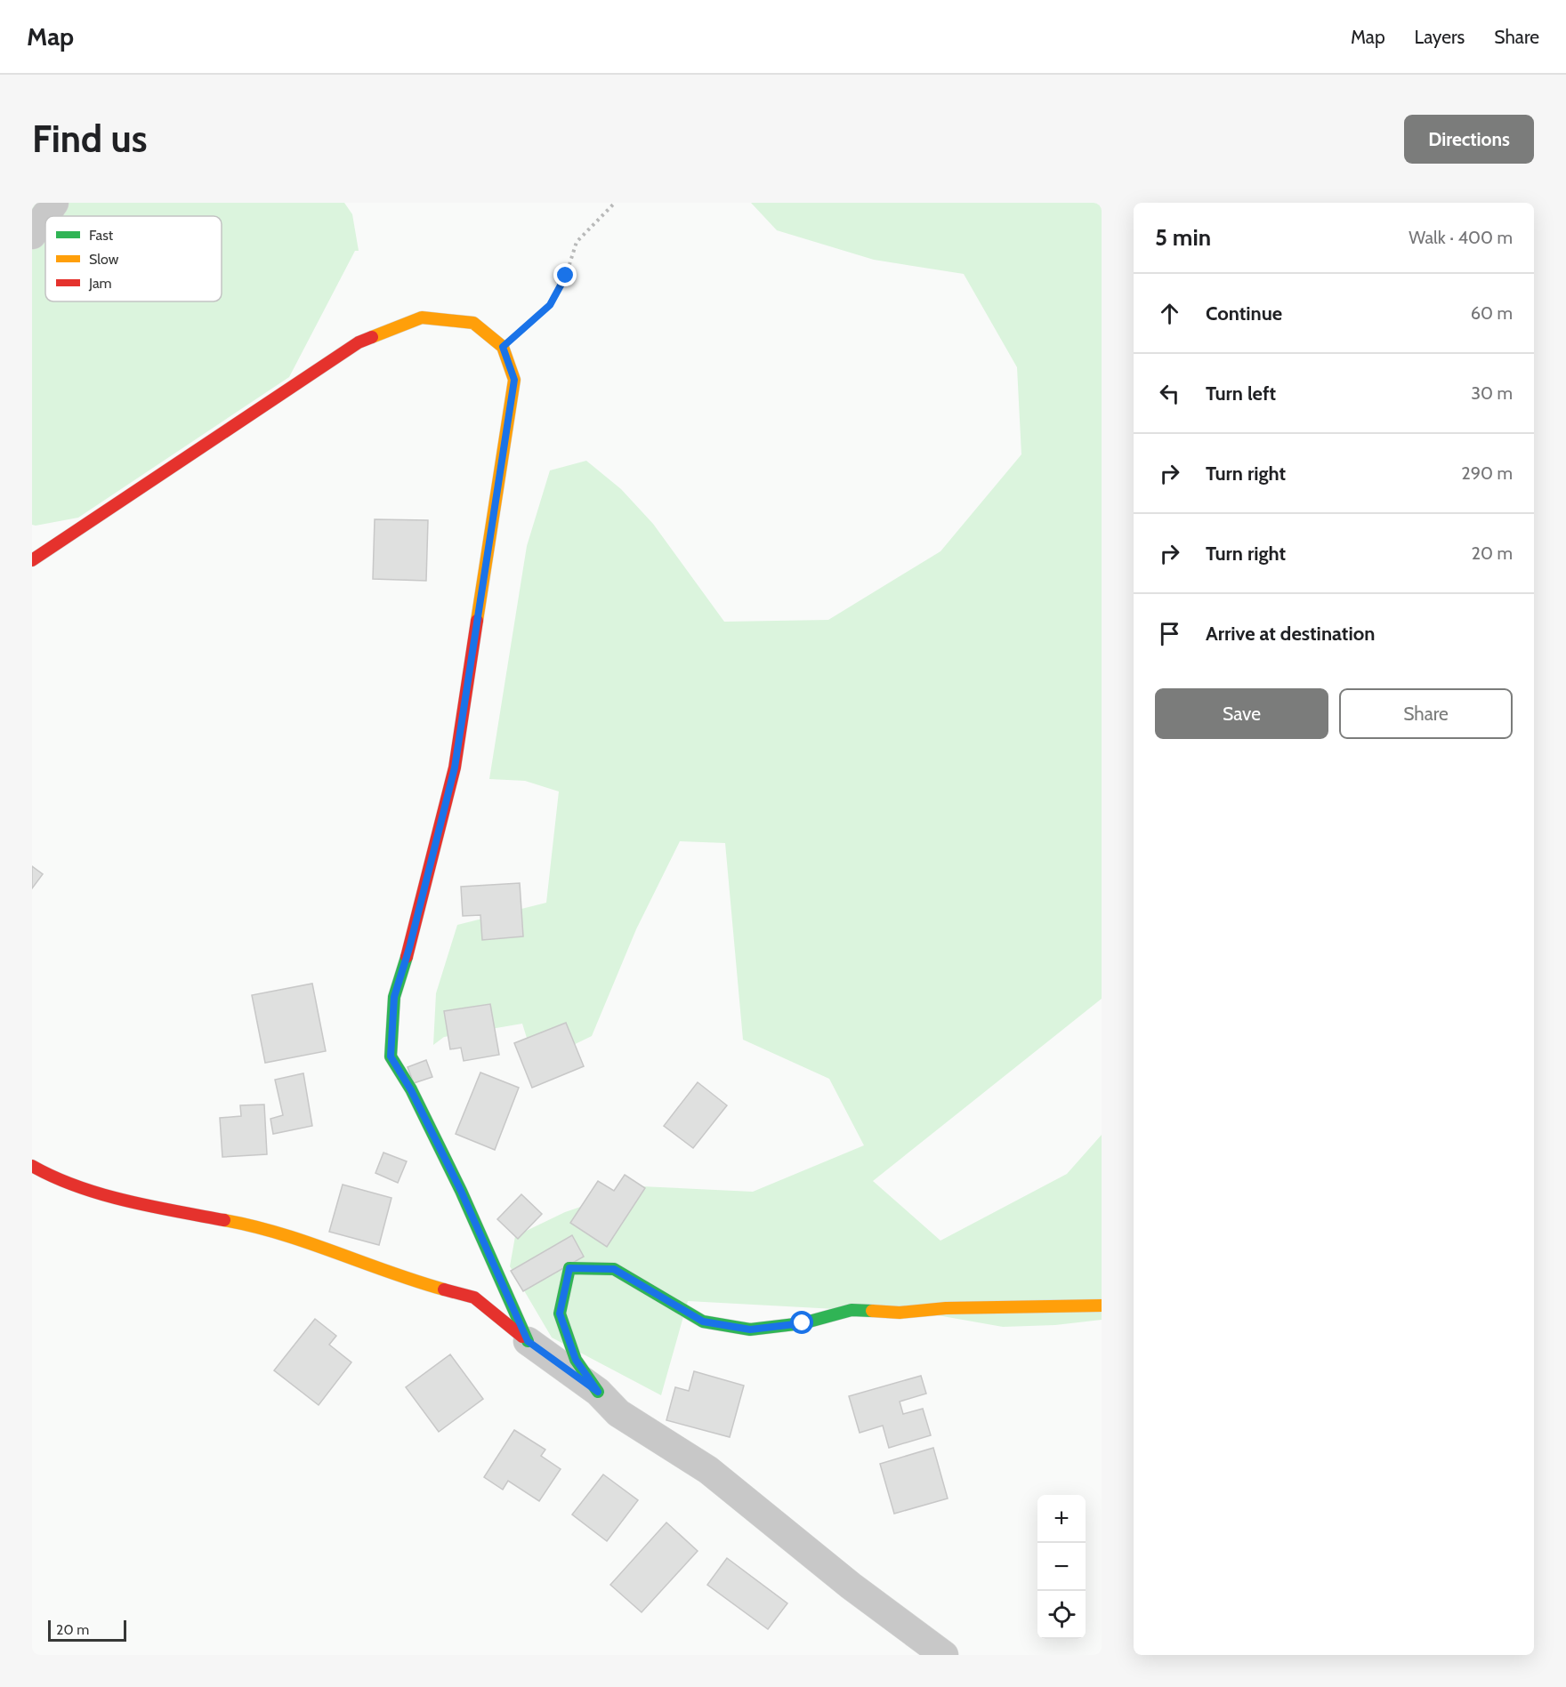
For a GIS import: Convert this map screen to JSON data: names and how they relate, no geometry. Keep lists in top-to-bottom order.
{
  "legend": ["Fast", "Slow", "Jam"],
  "scale_bar": "20 m",
  "page": {
    "header": "Map",
    "nav": ["Map", "Layers", "Share"],
    "buttons": [
      "Directions",
      ["Save", "Share"]
    ],
    "title": "Find us",
    "heading": ["5 min", "Walk · 400 m"],
    "list": [
      ["Continue", "60 m"],
      ["Turn left", "30 m"],
      ["Turn right", "290 m"],
      ["Turn right", "20 m"],
      "Arrive at destination"
    ],
    "map_buttons": ["+", "−"],
    "scale": "20 m"
  }
}
